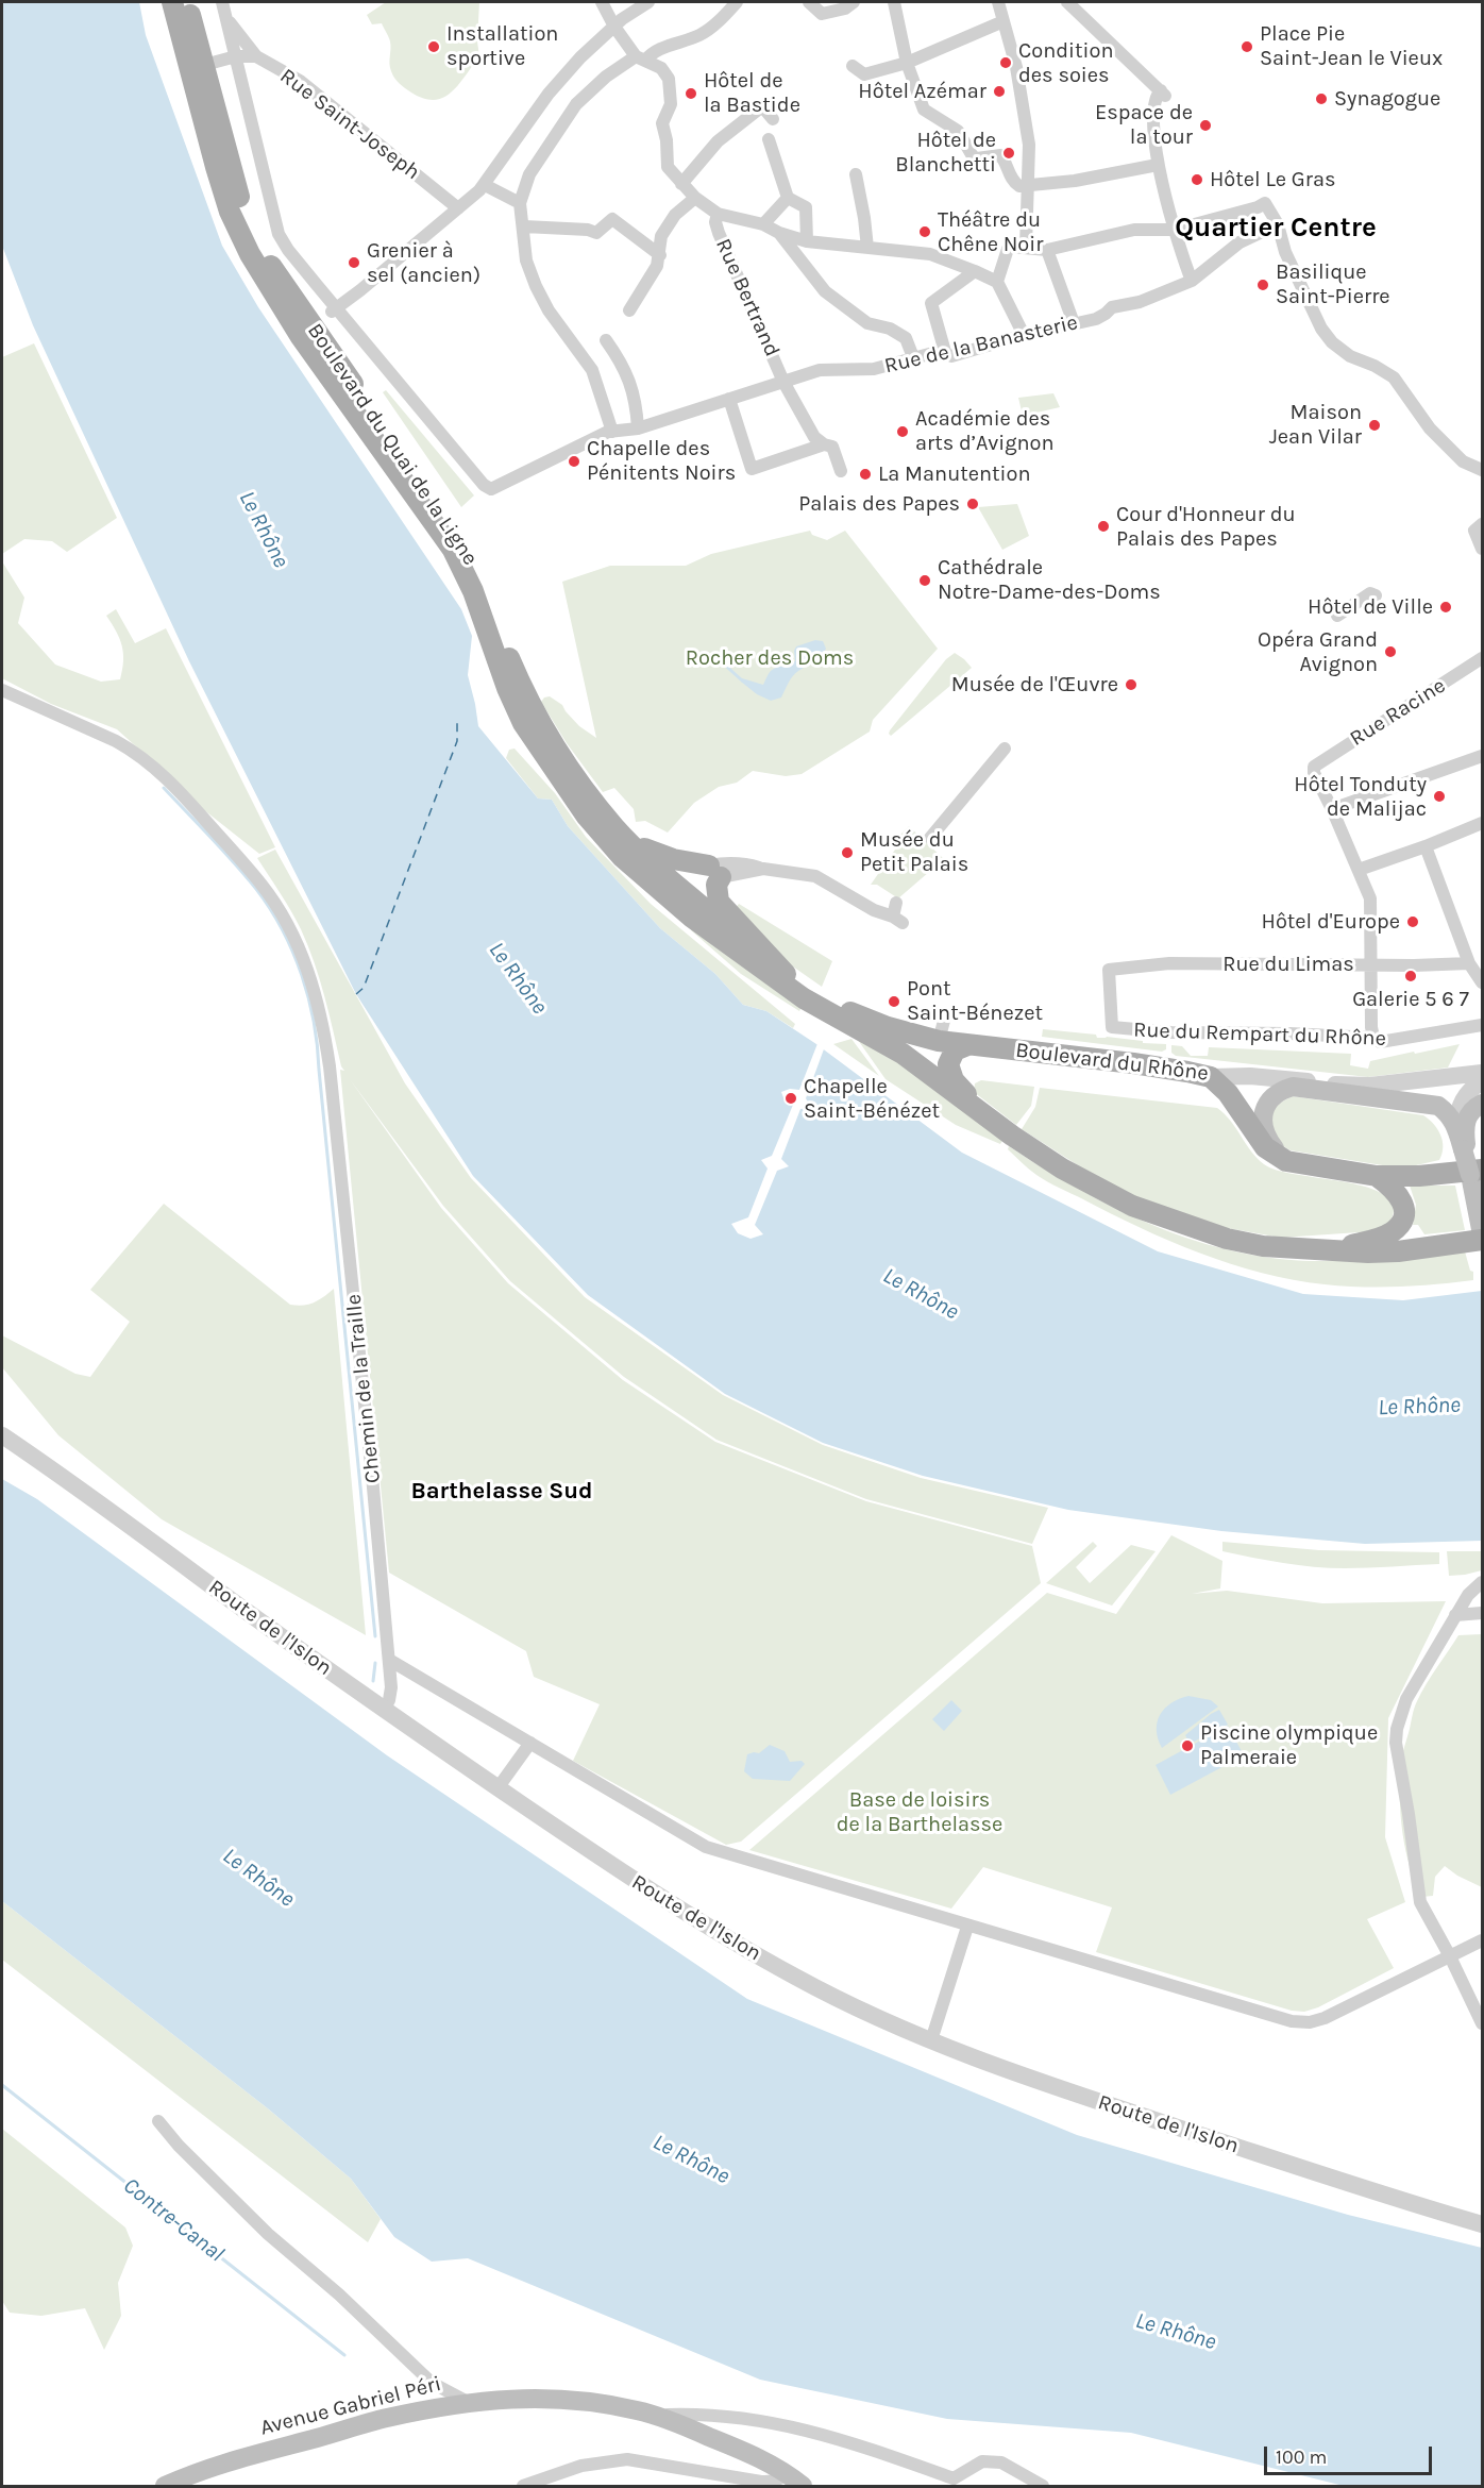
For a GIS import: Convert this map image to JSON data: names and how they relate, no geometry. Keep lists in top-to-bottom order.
{
  "streets": {
    "main road": ["Boulevard du Quai de la Ligne", "Boulevard du Rhône", "Avenue Gabriel Péri"],
    "street": [
      "Rue Saint-Joseph",
      "Rue Bertrand",
      "Rue de la Banasterie",
      "Rue Racine",
      "Rue du Limas",
      "Rue du Rempart du Rhône",
      "Chemin de la Traille",
      "Route de l'Islon"
    ]
  },
  "crossings": [
    ["Rue Saint-Joseph", "Boulevard du Quai de la Ligne"],
    ["Rue Bertrand", "Rue de la Banasterie"],
    ["Boulevard du Quai de la Ligne", "Boulevard du Rhône"],
    ["Rue du Limas", "Rue du Rempart du Rhône"],
    ["Chemin de la Traille", "Route de l'Islon"]
  ],
  "districts": ["Quartier Centre", "Barthelasse Sud"],
  "water": ["Le Rhône", "Contre-Canal"],
  "parks": ["Rocher des Doms", "Base de loisirs de la Barthelasse"],
  "places": [
    "Installation sportive",
    "Place Pie Saint-Jean le Vieux",
    "Condition des soies",
    "Hôtel Azémar",
    "Hôtel de la Bastide",
    "Synagogue",
    "Espace de la tour",
    "Hôtel de Blanchetti",
    "Hôtel Le Gras",
    "Théâtre du Chêne Noir",
    "Grenier à sel (ancien)",
    "Basilique Saint-Pierre",
    "Maison Jean Vilar",
    "Académie des arts d’Avignon",
    "Chapelle des Pénitents Noirs",
    "La Manutention",
    "Palais des Papes",
    "Cour d'Honneur du Palais des Papes",
    "Cathédrale Notre-Dame-des-Doms",
    "Hôtel de Ville",
    "Opéra Grand Avignon",
    "Musée de l'Œuvre",
    "Hôtel Tonduty de Malijac",
    "Musée du Petit Palais",
    "Hôtel d'Europe",
    "Galerie 5 6 7",
    "Pont Saint-Bénezet",
    "Chapelle Saint-Bénézet",
    "Piscine olympique Palmeraie"
  ],
  "scale_bar": "100 m"
}
